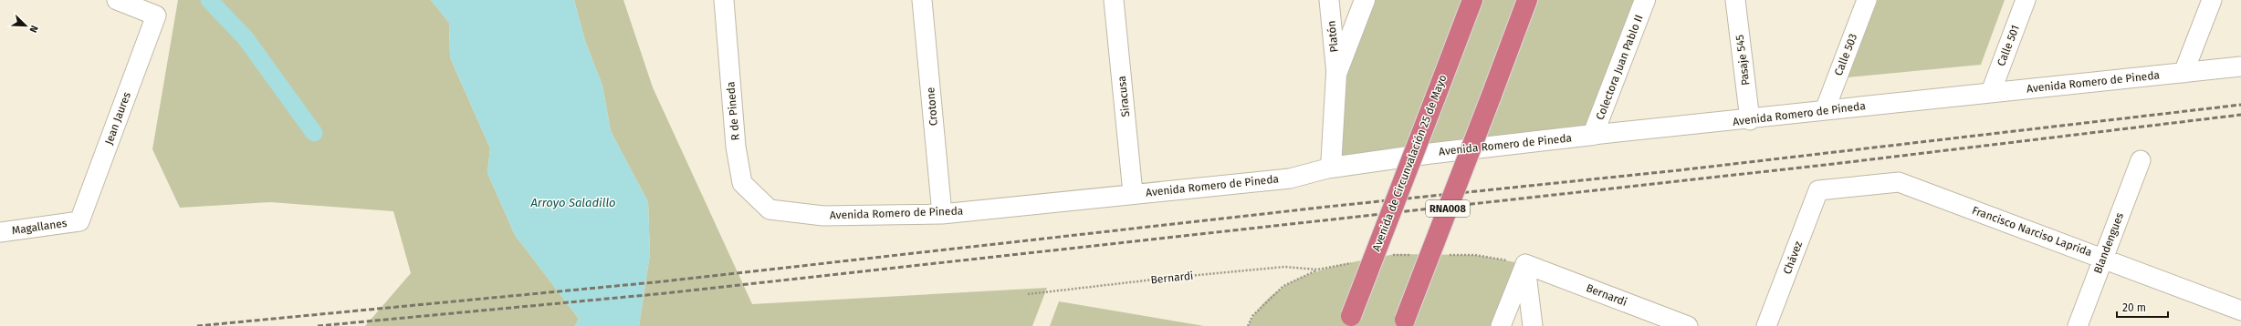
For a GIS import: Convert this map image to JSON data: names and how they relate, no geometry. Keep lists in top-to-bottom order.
{
  "streets": {
    "highway": ["Avenida de Circunvalación 25 de Mayo", "RNA008"],
    "main road": ["Colectora Juan Pablo II", "Avenida Romero de Pineda"],
    "street": [
      "Platón",
      "Calle 501",
      "Calle 503",
      "Pasaje 545",
      "Siracusa",
      "Crotone",
      "R de Pineda",
      "Jean Jaures",
      "Magallanes",
      "Francisco Narciso Laprida",
      "Blandengues",
      "Chávez",
      "Bernardi"
    ]
  },
  "crossings": [
    ["Calle 501", "Avenida Romero de Pineda"],
    ["Calle 503", "Avenida Romero de Pineda"],
    ["Pasaje 545", "Avenida Romero de Pineda"],
    ["Colectora Juan Pablo II", "Avenida Romero de Pineda"],
    ["Avenida Romero de Pineda", "Siracusa"],
    ["Avenida Romero de Pineda", "Crotone"],
    ["Avenida Romero de Pineda", "R de Pineda"],
    ["Jean Jaures", "Magallanes"],
    ["Francisco Narciso Laprida", "Blandengues"],
    ["Francisco Narciso Laprida", "Chávez"]
  ],
  "water": ["Arroyo Saladillo"],
  "scale_bar": "20 m",
  "north": "bottom right"
}
